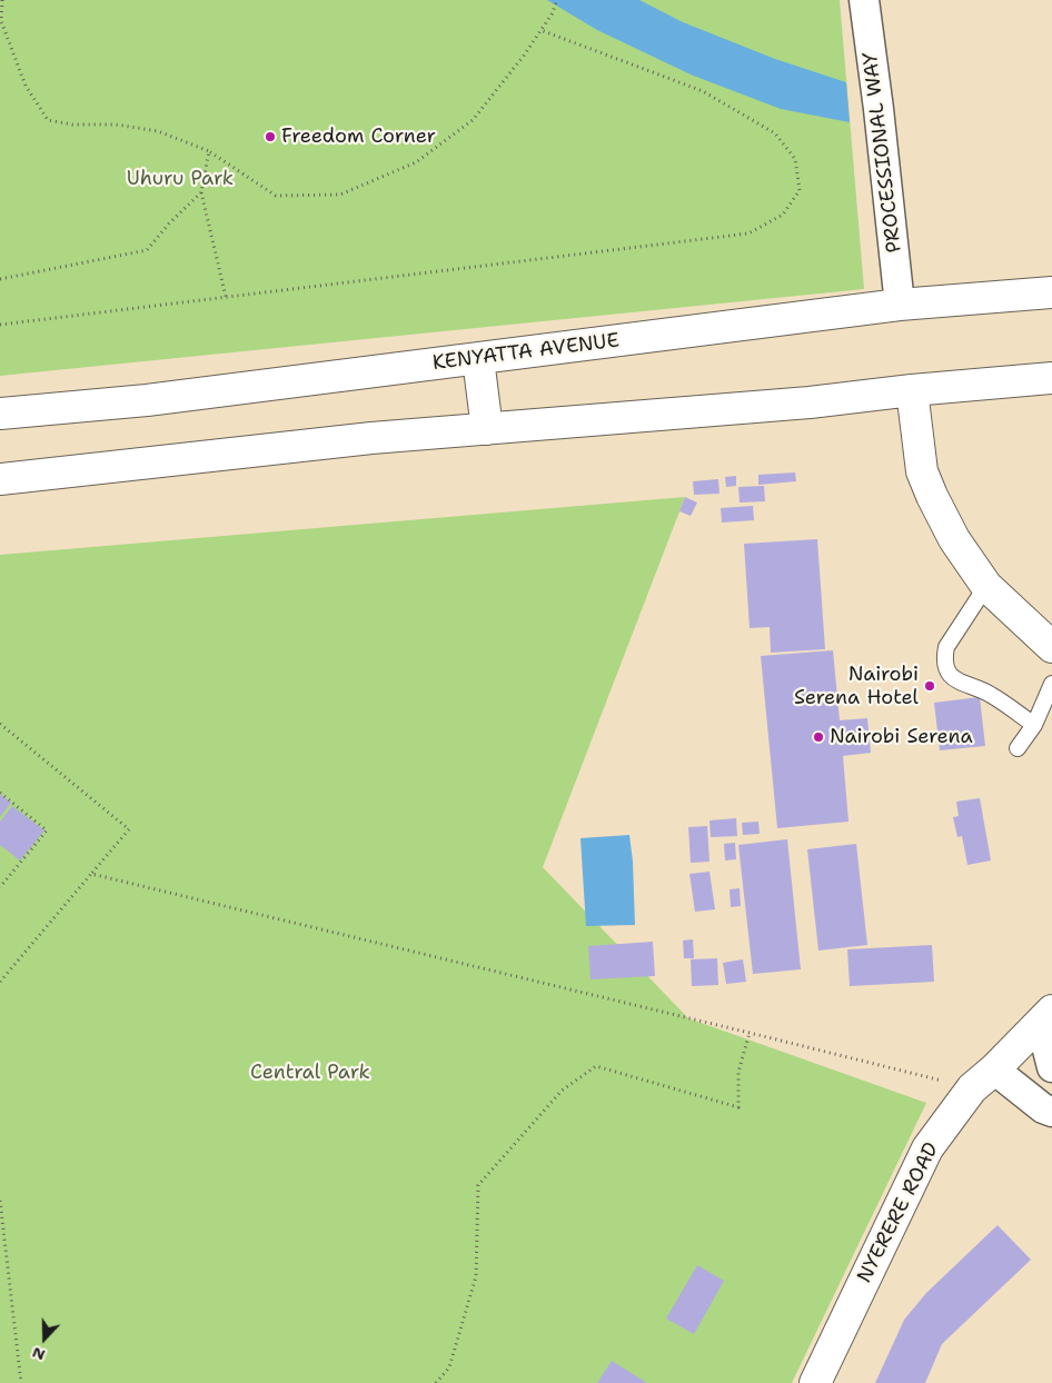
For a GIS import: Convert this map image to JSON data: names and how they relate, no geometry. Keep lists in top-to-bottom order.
{
  "streets": {
    "main road": ["KENYATTA AVENUE", "NYERERE ROAD"],
    "street": ["PROCESSIONAL WAY"]
  },
  "crossings": [
    ["PROCESSIONAL WAY", "KENYATTA AVENUE"]
  ],
  "parks": ["Uhuru Park", "Central Park"],
  "places": ["Freedom Corner", "Nairobi Serena Hotel", "Nairobi Serena"],
  "north": "bottom"
}
